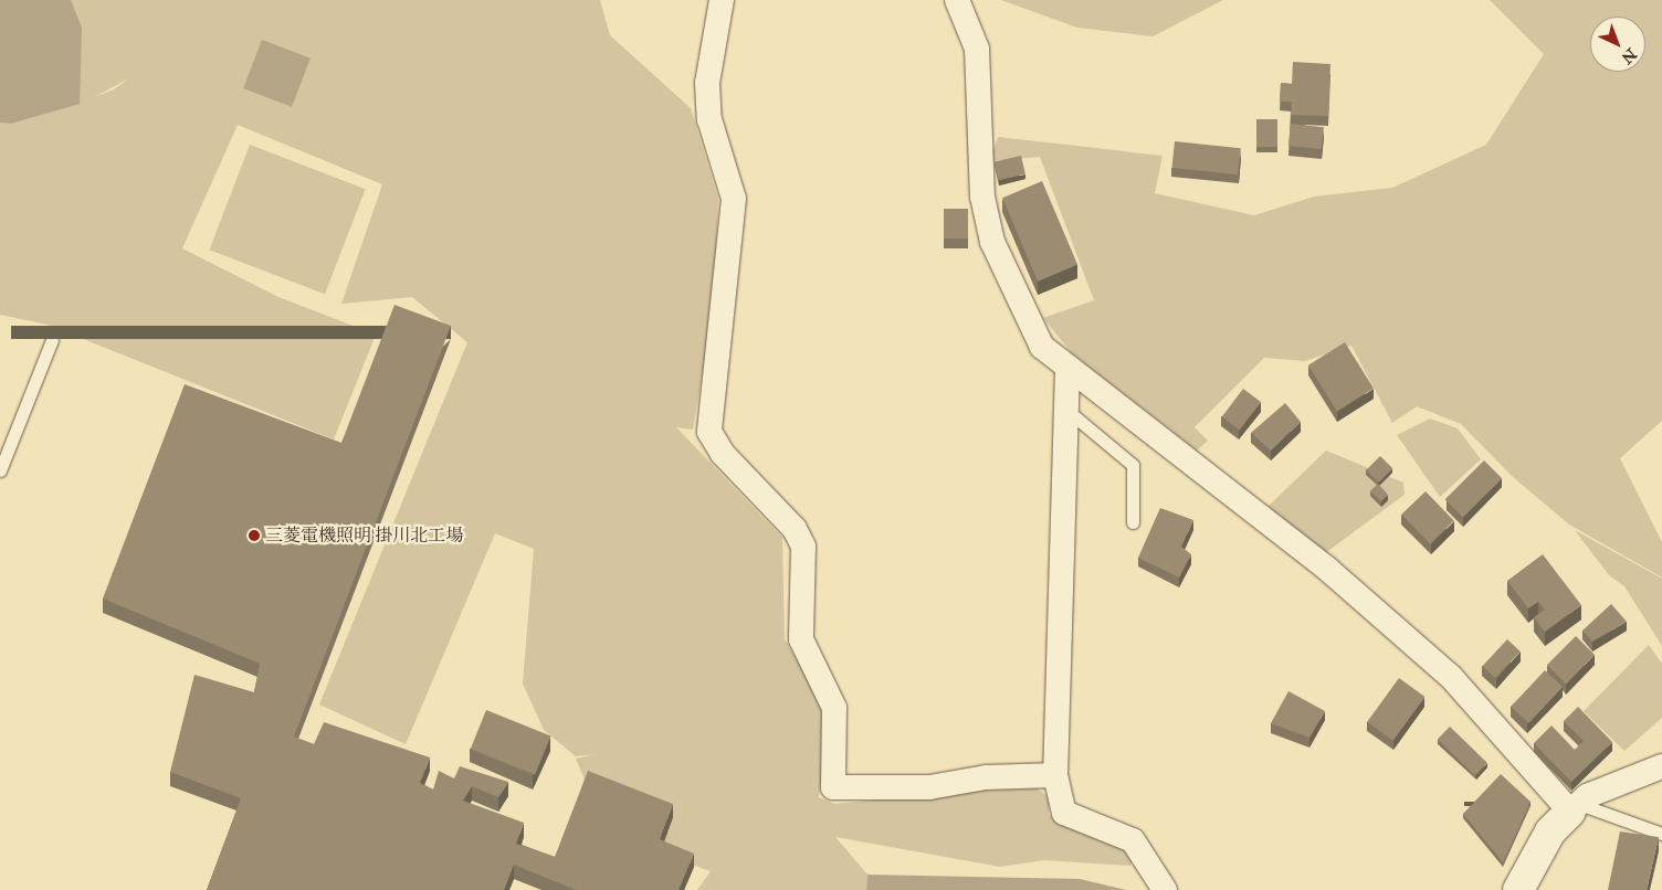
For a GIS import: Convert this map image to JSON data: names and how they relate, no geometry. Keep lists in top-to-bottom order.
{
  "places": ["三菱電機照明 掛川北工場"],
  "north": "bottom right"
}
